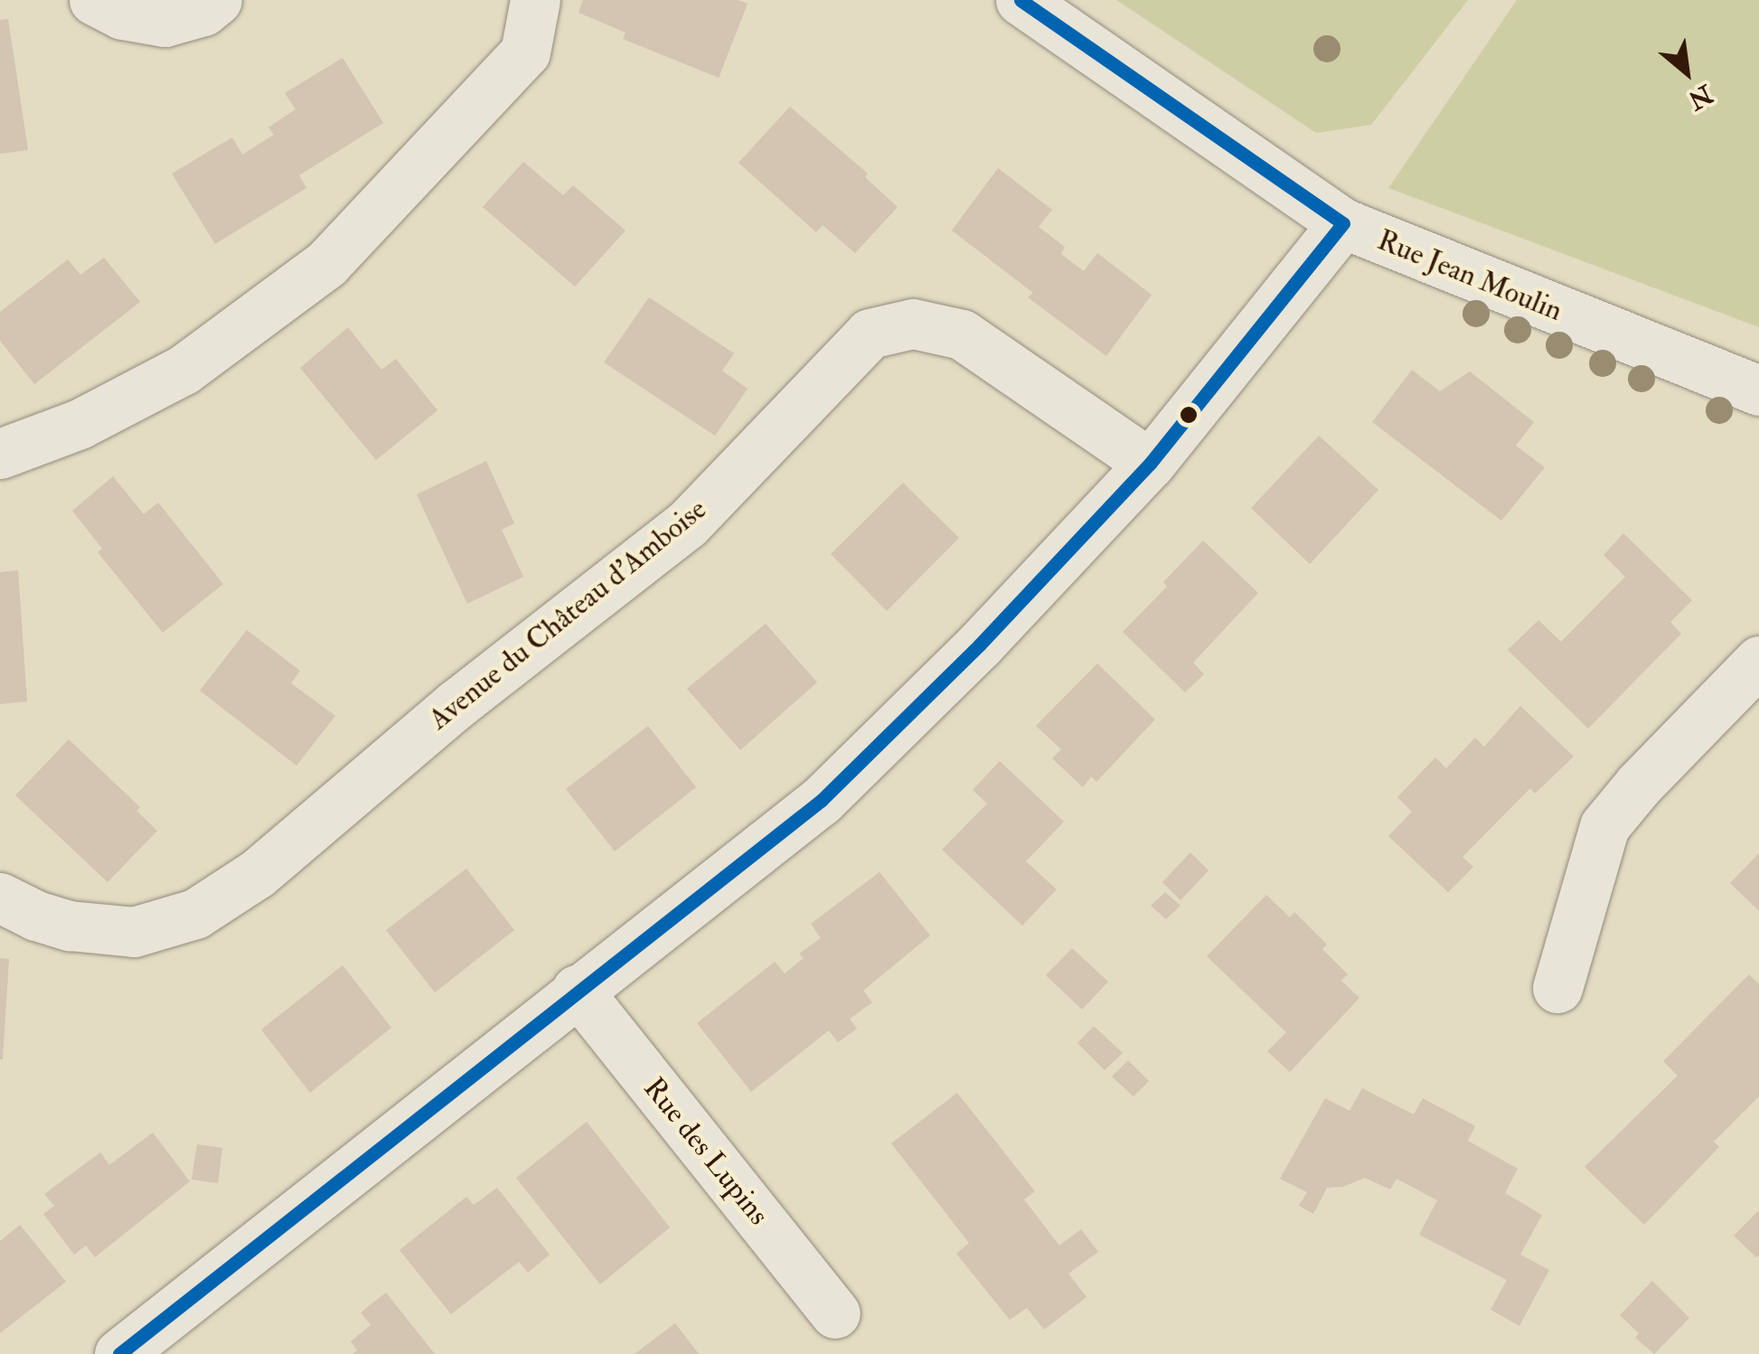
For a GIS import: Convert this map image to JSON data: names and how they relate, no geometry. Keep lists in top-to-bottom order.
{
  "streets": {
    "street": ["Rue Jean Moulin", "Avenue du Château d'Amboise", "Rue des Lupins"]
  },
  "north": "bottom right"
}
